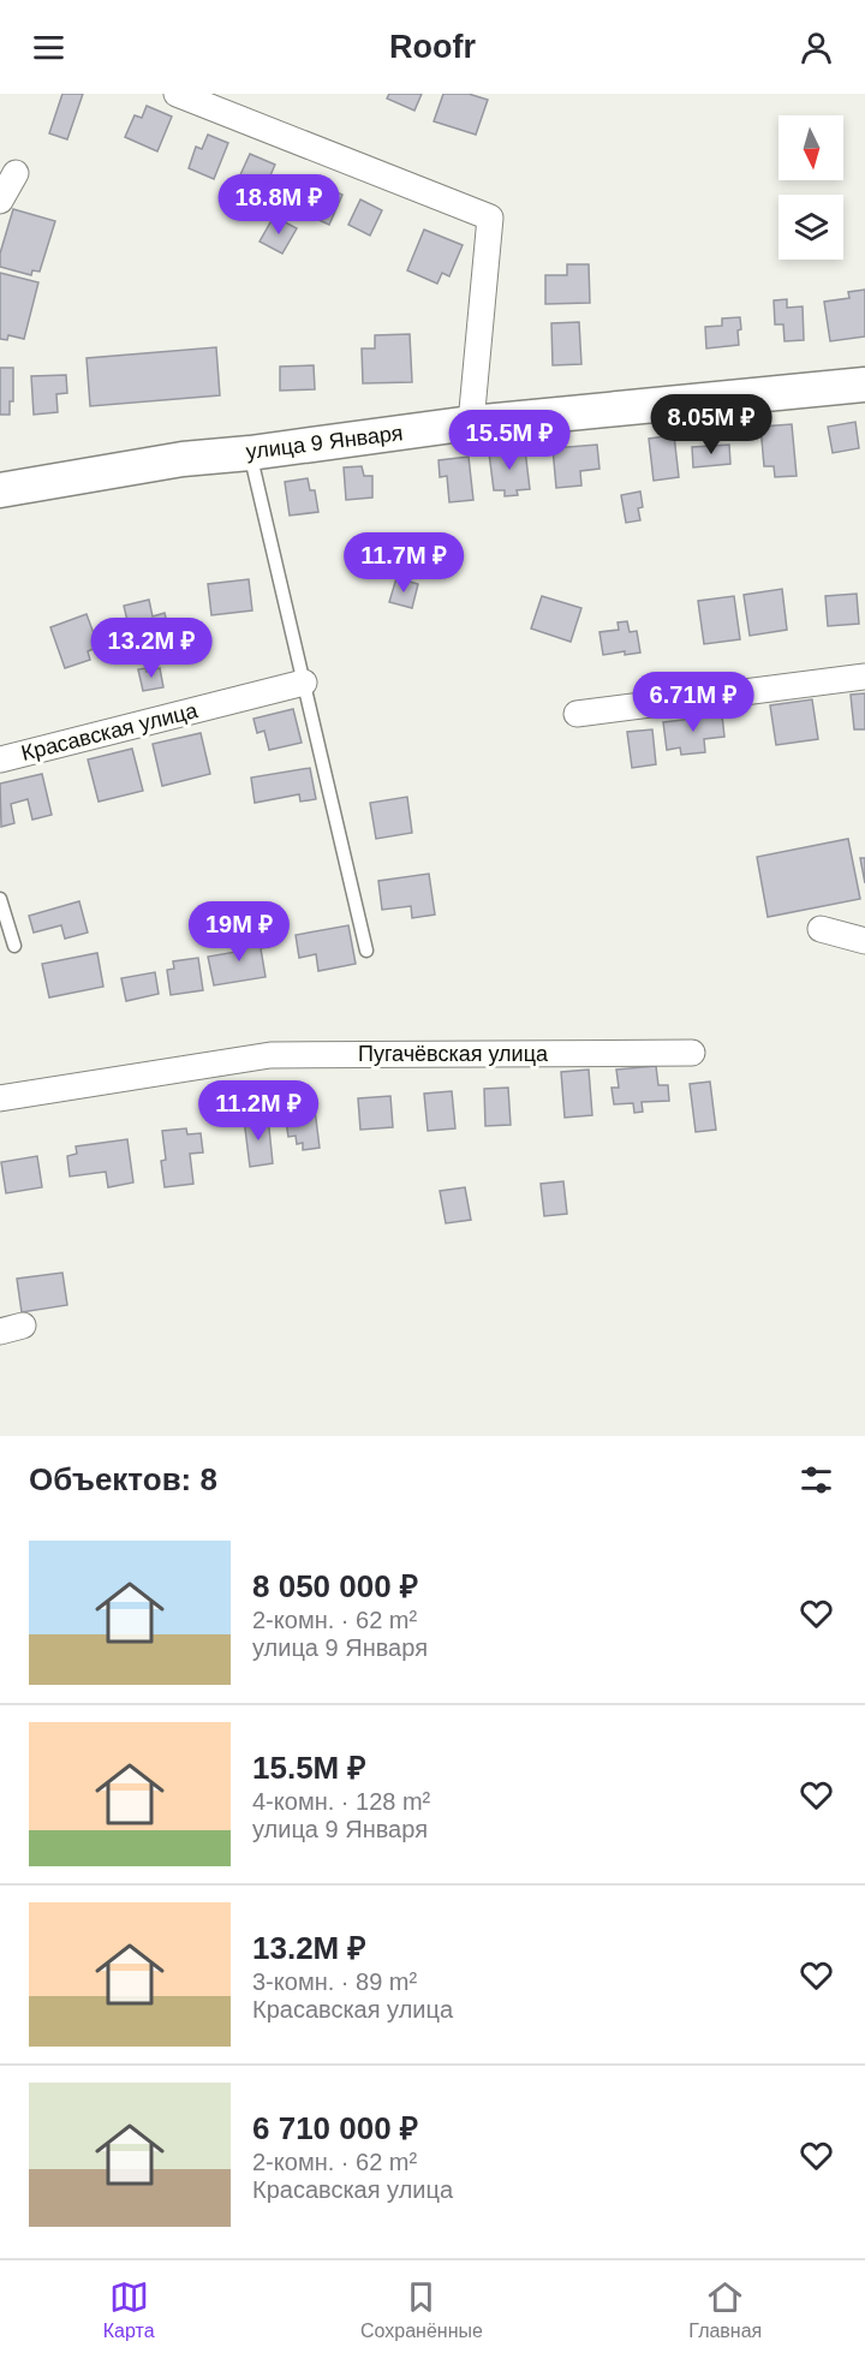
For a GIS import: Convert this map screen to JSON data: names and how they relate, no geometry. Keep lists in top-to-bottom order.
{
  "streets": {
    "main road": ["улица 9 Января"],
    "street": ["Красавская улица", "Пугачёвская улица"]
  },
  "north": "bottom",
  "page": {
    "header": "Roofr",
    "price": [
      "18.8M ₽",
      "8.05M ₽",
      "15.5M ₽",
      "11.7M ₽",
      "13.2M ₽",
      "6.71M ₽",
      "19M ₽",
      "11.2M ₽"
    ],
    "heading": "Объектов: 8",
    "list": [
      {
        "name": "8 050 000 ₽",
        "note": "2-комн. · 62 m² · улица 9 Января"
      },
      {
        "name": "15.5M ₽",
        "note": "4-комн. · 128 m² · улица 9 Января"
      },
      {
        "name": "13.2M ₽",
        "note": "3-комн. · 89 m² · Красавская улица"
      },
      {
        "name": "6 710 000 ₽",
        "note": "2-комн. · 62 m² · Красавская улица"
      }
    ],
    "tabs": ["Карта", "Сохранённые", "Главная"]
  }
}
